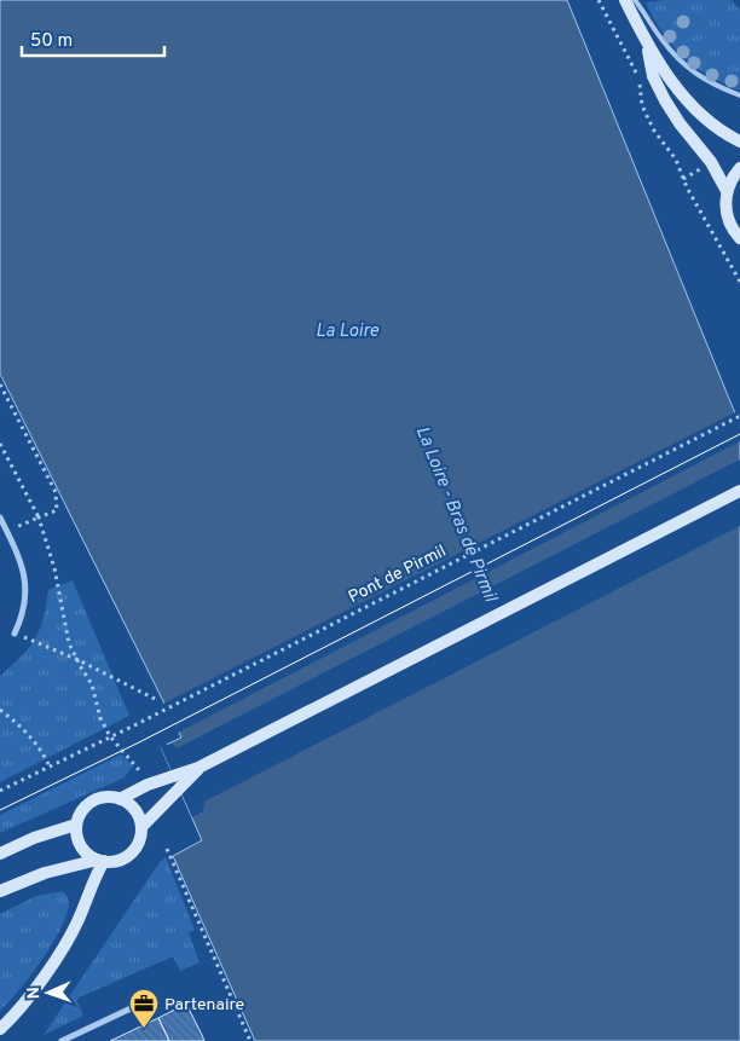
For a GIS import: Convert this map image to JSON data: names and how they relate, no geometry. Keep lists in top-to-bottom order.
{
  "streets": {
    "path": ["Pont de Pirmil"]
  },
  "water": ["La Loire", "La Loire - Bras de Pirmil"],
  "places": {
    "office": ["Partenaire"]
  },
  "scale_bar": "50 m",
  "north": "left"
}
